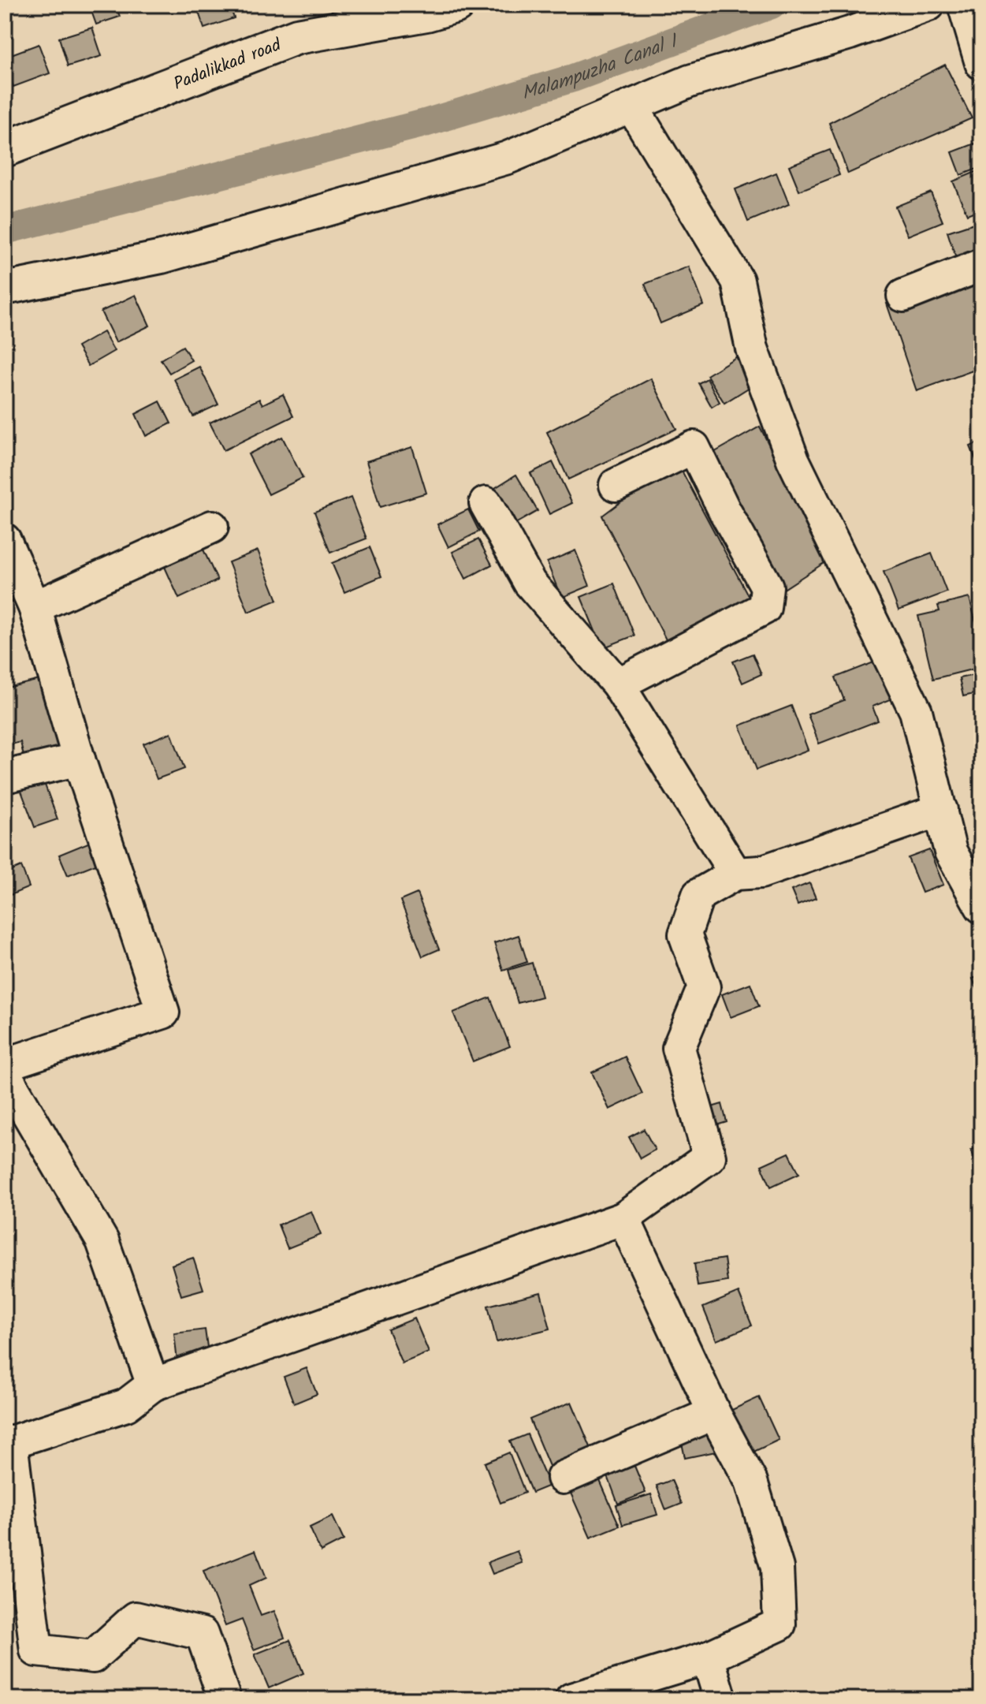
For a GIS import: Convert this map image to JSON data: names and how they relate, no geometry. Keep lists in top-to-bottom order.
{
  "streets": {
    "street": ["Padalikkad road"]
  },
  "water": ["Malampuzha Canal 1"]
}
